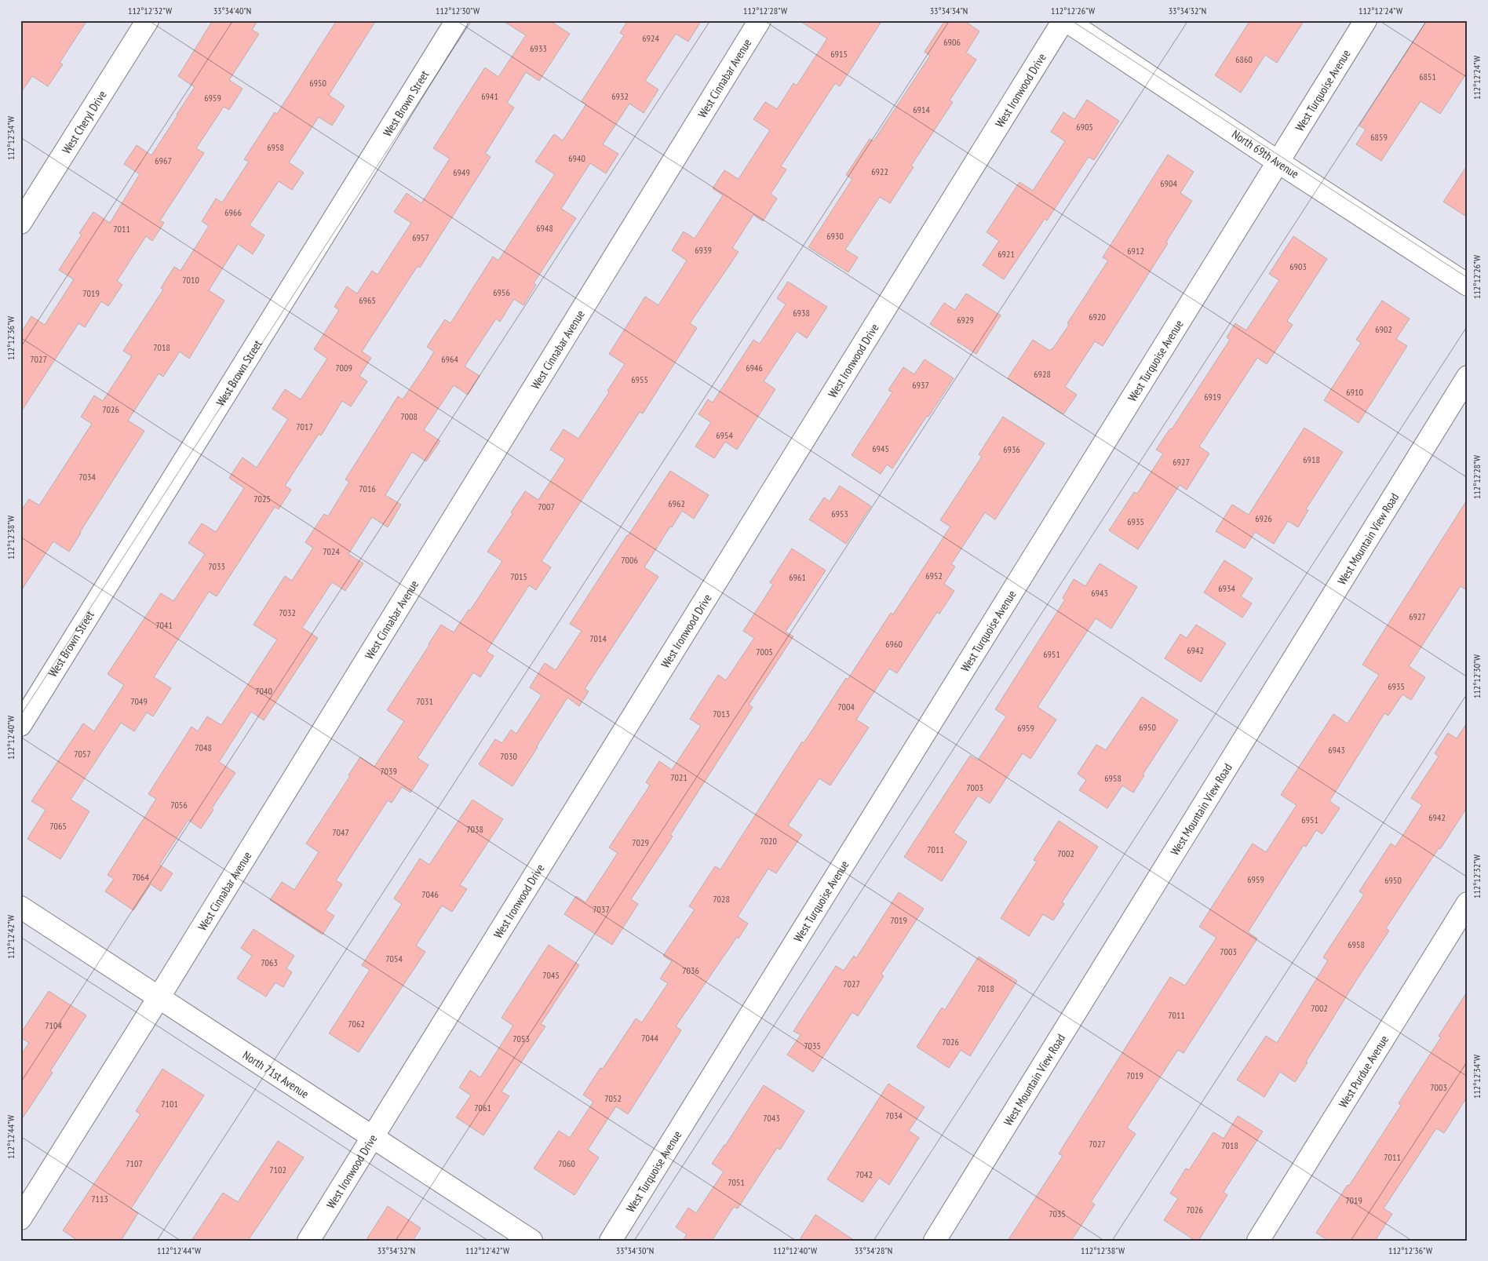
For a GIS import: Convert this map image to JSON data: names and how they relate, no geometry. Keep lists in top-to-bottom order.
{
  "streets": {
    "street": [
      "West Cinnabar Avenue",
      "West Ironwood Drive",
      "West Turquoise Avenue",
      "West Brown Street",
      "West Cheryl Drive",
      "North 69th Avenue",
      "West Mountain View Road",
      "West Purdue Avenue",
      "North 71st Avenue"
    ]
  },
  "crossings": [
    ["West Cinnabar Avenue", "North 71st Avenue"],
    ["West Ironwood Drive", "North 69th Avenue"],
    ["West Ironwood Drive", "North 71st Avenue"],
    ["West Turquoise Avenue", "North 69th Avenue"]
  ],
  "house_numbers": [
    "6924",
    "6906",
    "6933",
    "6915",
    "6860",
    "6851",
    "6950",
    "6941",
    "6932",
    "6959",
    "6914",
    "6905",
    "6859",
    "6958",
    "6940",
    "6967",
    "6922",
    "6949",
    "6904",
    "6966",
    "6948",
    "7011",
    "6930",
    "6957",
    "6939",
    "6912",
    "6921",
    "6903",
    "7010",
    "6956",
    "7019",
    "6965",
    "6938",
    "6920",
    "6929",
    "6902",
    "7018",
    "7027",
    "6964",
    "7009",
    "6946",
    "6928",
    "6955",
    "6937",
    "6910",
    "6919",
    "7026",
    "7008",
    "7017",
    "6954",
    "6945",
    "6936",
    "6918",
    "6927",
    "7034",
    "7016",
    "7025",
    "6962",
    "7007",
    "6953",
    "6926",
    "6935",
    "7024",
    "7006",
    "7033",
    "6952",
    "7015",
    "6961",
    "6934",
    "6943",
    "7032",
    "6927",
    "7041",
    "7014",
    "6960",
    "6942",
    "7005",
    "6951",
    "6935",
    "7040",
    "7049",
    "7031",
    "7004",
    "7013",
    "6950",
    "6959",
    "7048",
    "6943",
    "7057",
    "7030",
    "7039",
    "7021",
    "6958",
    "7003",
    "7056",
    "6942",
    "6951",
    "7065",
    "7038",
    "7047",
    "7020",
    "7029",
    "7011",
    "7002",
    "7064",
    "6959",
    "6950",
    "7046",
    "7028",
    "7037",
    "7019",
    "6958",
    "7003",
    "7054",
    "7063",
    "7036",
    "7045",
    "7027",
    "7018",
    "7002",
    "7011",
    "7062",
    "7104",
    "7044",
    "7053",
    "7026",
    "7035",
    "7019",
    "7003",
    "7052",
    "7101",
    "7061",
    "7034",
    "7043",
    "7027",
    "7018",
    "7011",
    "7107",
    "7060",
    "7102",
    "7042",
    "7051",
    "7113",
    "7019",
    "7026",
    "7035"
  ],
  "coordinates": [
    "112°12'32\"W",
    "33°34'40\"N",
    "112°12'30\"W",
    "112°12'28\"W",
    "33°34'34\"N",
    "112°12'26\"W",
    "33°34'32\"N",
    "112°12'24\"W",
    "112°12'34\"W",
    "112°12'36\"W",
    "112°12'38\"W",
    "112°12'40\"W",
    "112°12'42\"W",
    "112°12'44\"W",
    "33°34'30\"N",
    "33°34'28\"N"
  ]
}
